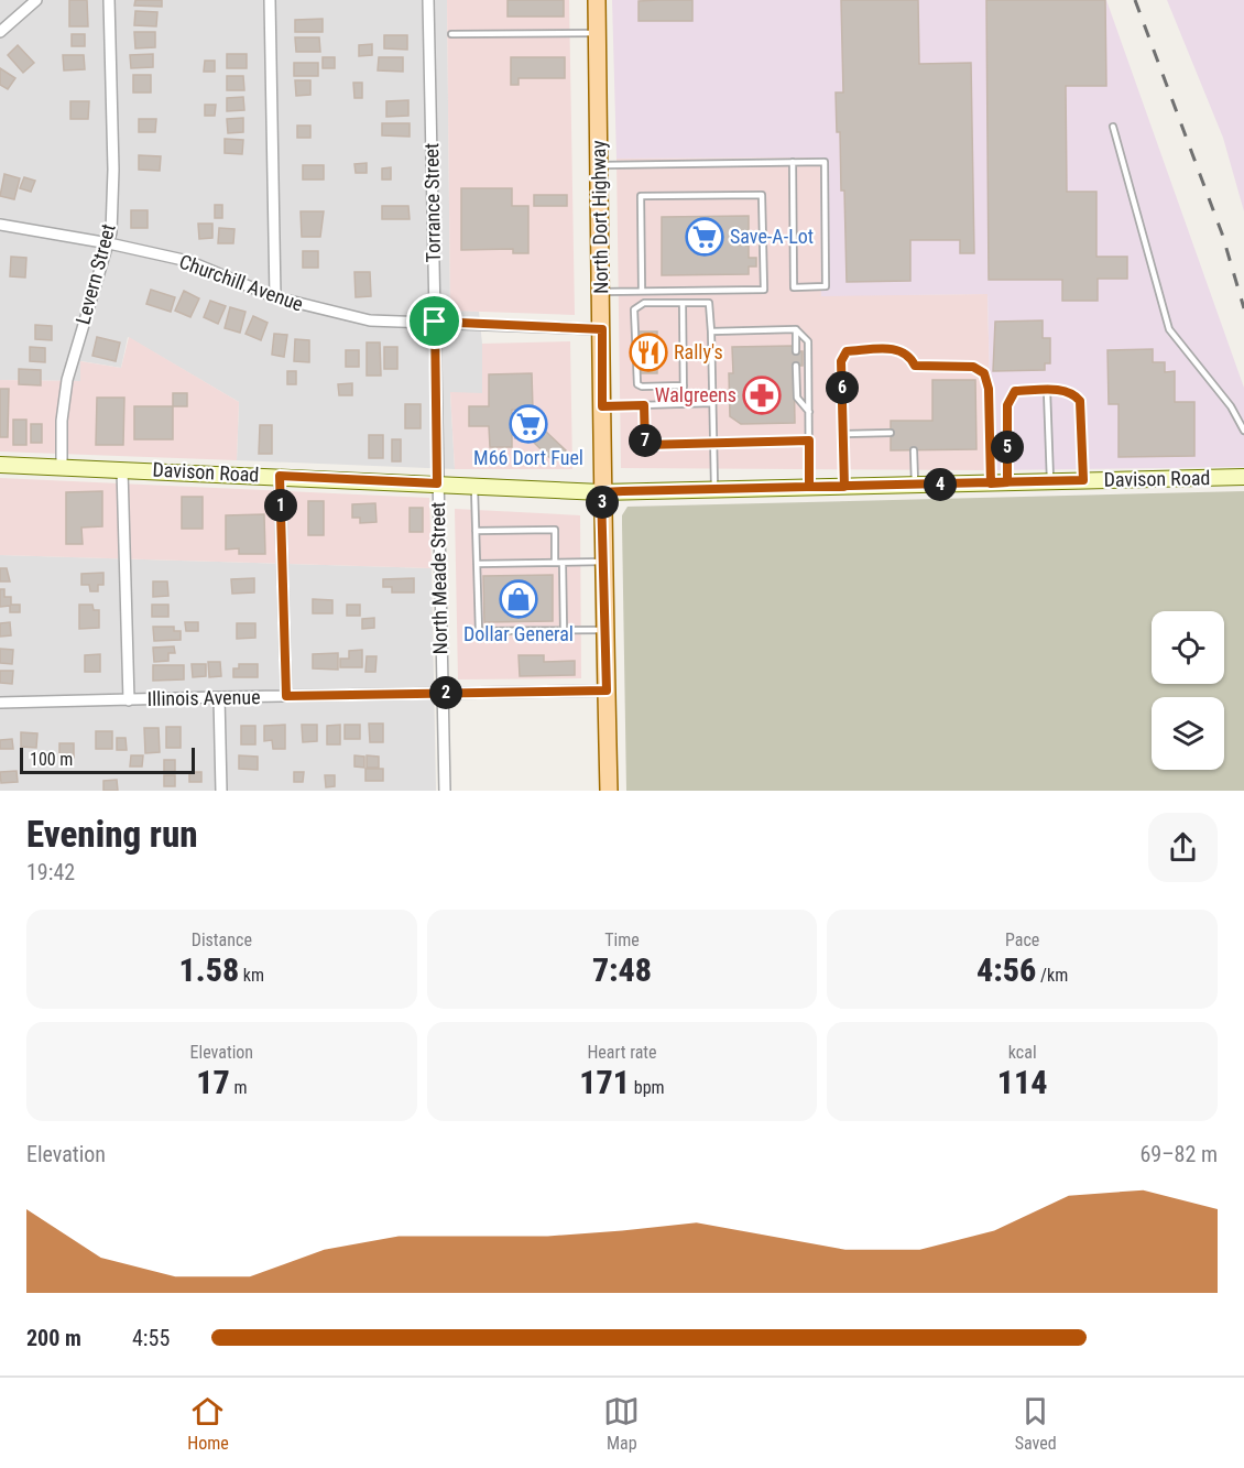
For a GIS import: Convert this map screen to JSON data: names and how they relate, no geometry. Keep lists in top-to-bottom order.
{
  "streets": {
    "main road": ["North Dort Highway", "Davison Road"],
    "street": [
      "Torrance Street",
      "Levern Street",
      "Churchill Avenue",
      "North Meade Street",
      "Illinois Avenue"
    ]
  },
  "crossings": [
    ["Torrance Street", "Churchill Avenue"],
    ["Torrance Street", "Davison Road"],
    ["Torrance Street", "North Meade Street"],
    ["North Dort Highway", "Churchill Avenue"],
    ["North Dort Highway", "Davison Road"],
    ["North Dort Highway", "Illinois Avenue"],
    ["Levern Street", "Churchill Avenue"],
    ["Levern Street", "Davison Road"],
    ["Davison Road", "North Meade Street"],
    ["North Meade Street", "Illinois Avenue"]
  ],
  "places": {
    "supermarket": ["Save-A-Lot", "M66 Dort Fuel"],
    "restaurant": ["Rally's"],
    "pharmacy": ["Walgreens"],
    "shop": ["Dollar General"]
  },
  "scale_bar": "100 m",
  "page": {
    "pins": [
      "6",
      "7",
      "5",
      "4",
      "3",
      "1",
      "2"
    ],
    "scale": "100 m",
    "heading": ["Evening run", "19:42"],
    "stats": [
      ["Distance", "1.58 km"],
      ["Time", "7:48"],
      ["Pace", "4:56 /km"],
      ["Elevation", "17 m"],
      ["Heart rate", "171 bpm"],
      ["kcal", "114"]
    ],
    "chart": ["Elevation", "69–82 m"],
    "list": [
      {
        "name": "200 m",
        "note": "4:55"
      }
    ],
    "tabs": ["Home", "Map", "Saved"]
  }
}
